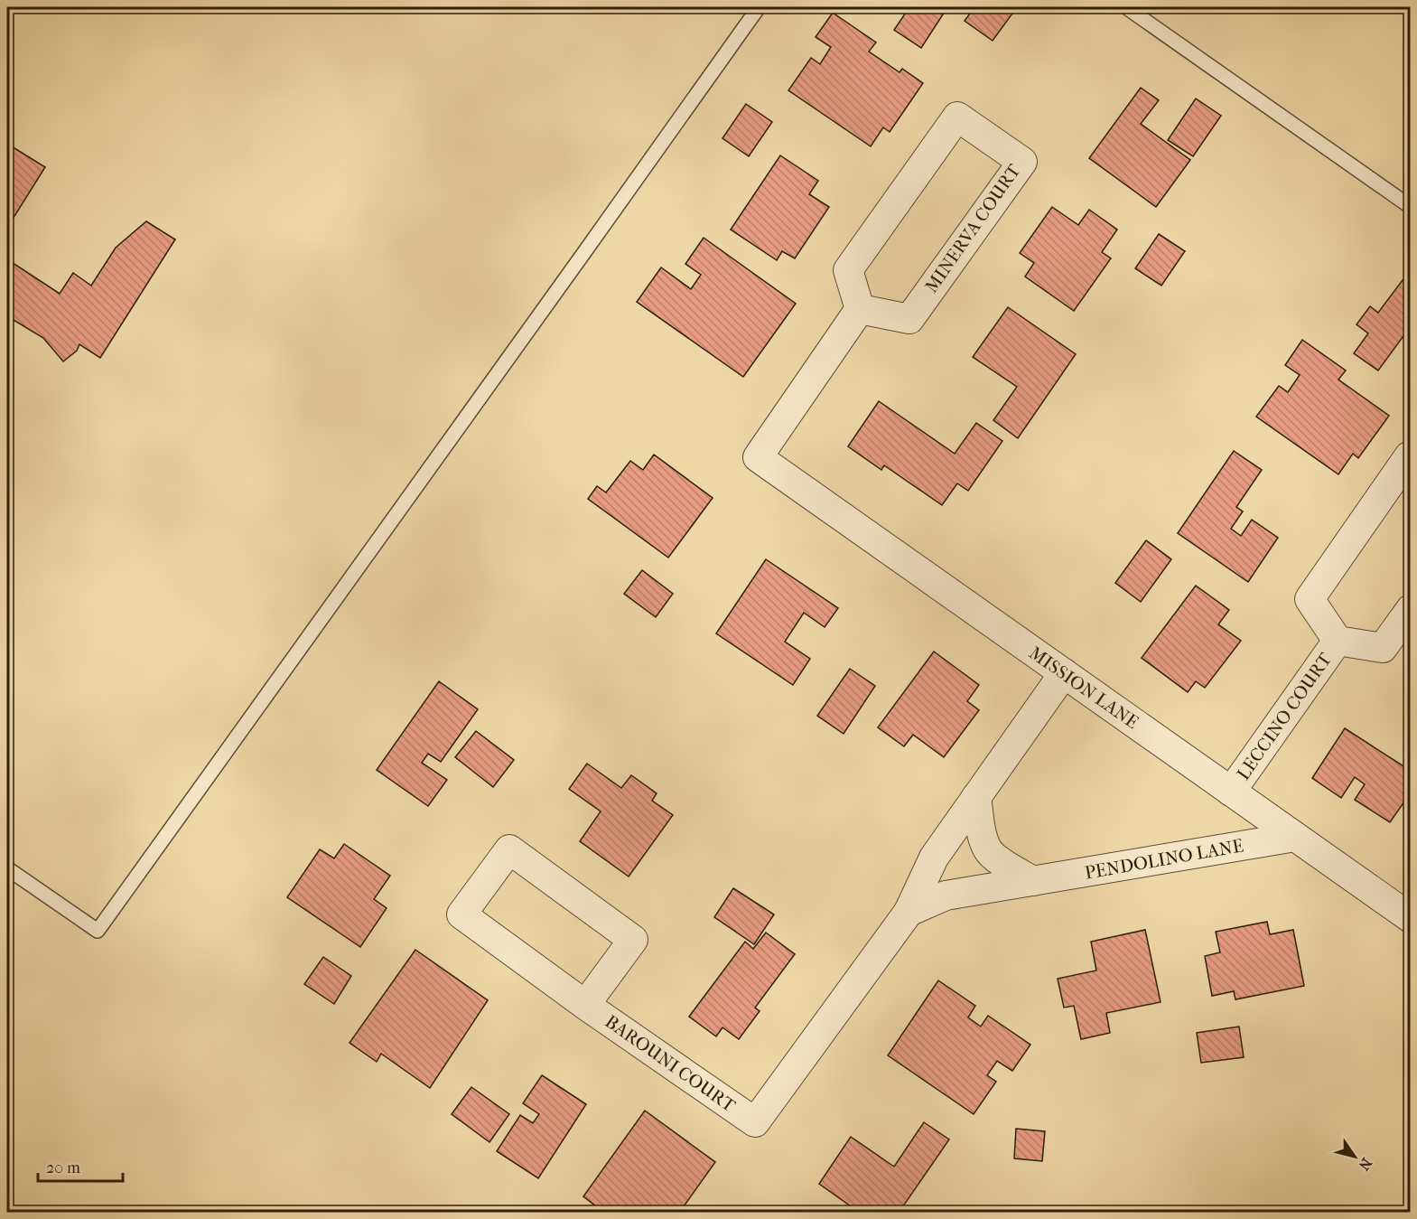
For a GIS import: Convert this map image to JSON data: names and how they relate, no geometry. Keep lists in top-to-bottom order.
{
  "streets": {
    "street": [
      "MINERVA COURT",
      "MISSION LANE",
      "LECCINO COURT",
      "PENDOLINO LANE",
      "BAROUNI COURT"
    ]
  },
  "crossings": [
    ["MINERVA COURT", "MISSION LANE"],
    ["MISSION LANE", "LECCINO COURT"],
    ["MISSION LANE", "PENDOLINO LANE"],
    ["PENDOLINO LANE", "BAROUNI COURT"]
  ],
  "scale_bar": "20 m",
  "north": "bottom right"
}
